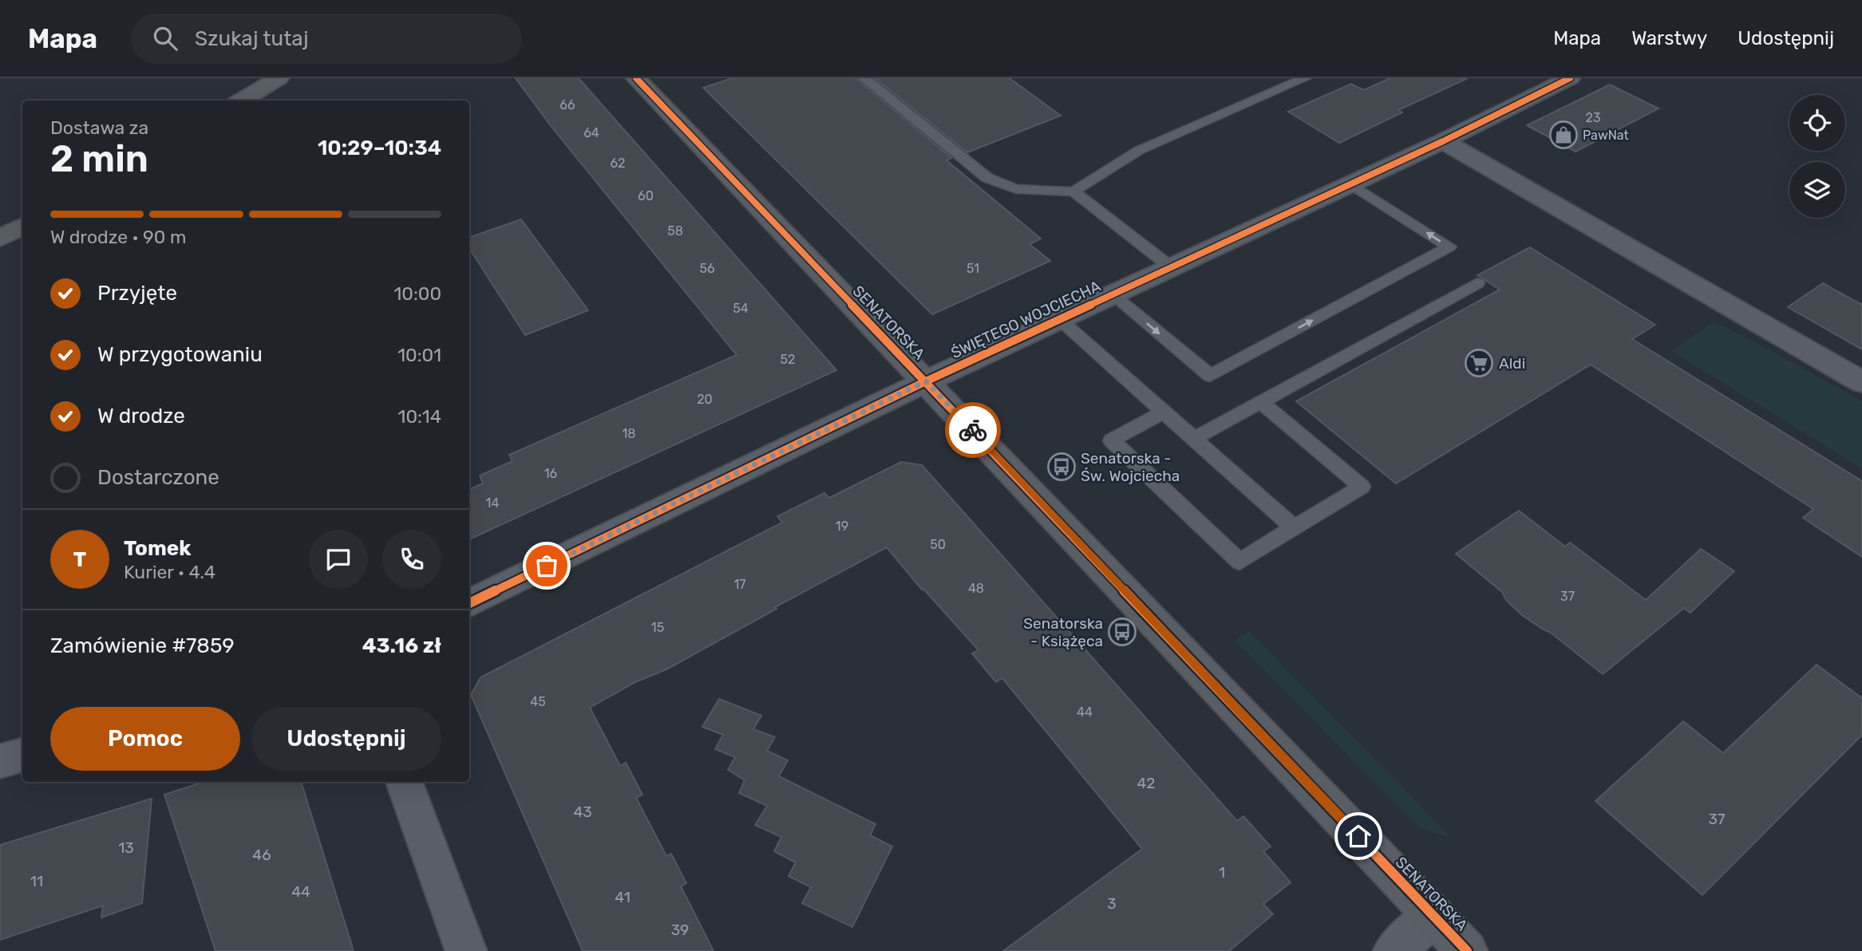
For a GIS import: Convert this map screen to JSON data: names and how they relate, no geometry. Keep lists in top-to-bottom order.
{
  "streets": {
    "street": ["ŚWIĘTEGO WOJCIECHA", "SENATORSKA"]
  },
  "crossings": [
    ["ŚWIĘTEGO WOJCIECHA", "SENATORSKA"]
  ],
  "places": {
    "shop": ["PawNat"],
    "supermarket": ["Aldi"],
    "bus stop": ["Senatorska - Św. Wojciecha", "Senatorska - Książęca"]
  },
  "house_numbers": [
    "66",
    "23",
    "64",
    "62",
    "60",
    "58",
    "56",
    "51",
    "54",
    "52",
    "20",
    "18",
    "16",
    "14",
    "19",
    "50",
    "17",
    "48",
    "37",
    "15",
    "45",
    "44",
    "42",
    "43",
    "37",
    "13",
    "46",
    "1",
    "11",
    "44",
    "41",
    "3",
    "39"
  ],
  "page": {
    "header": "Mapa",
    "search": "Szukaj tutaj",
    "nav": ["Mapa", "Warstwy", "Udostępnij"],
    "heading": ["2 min", "Dostawa za", "10:29–10:34"],
    "panel": [
      "Tomek",
      "Kurier · 4.4",
      "Zamówienie #7859",
      "43.16 zł"
    ],
    "bar": "W drodze · 90 m",
    "list": [
      ["Przyjęte", "10:00"],
      ["W przygotowaniu", "10:01"],
      ["W drodze", "10:14"],
      "Dostarczone"
    ],
    "round": "T",
    "buttons": ["Pomoc", "Udostępnij"]
  }
}
